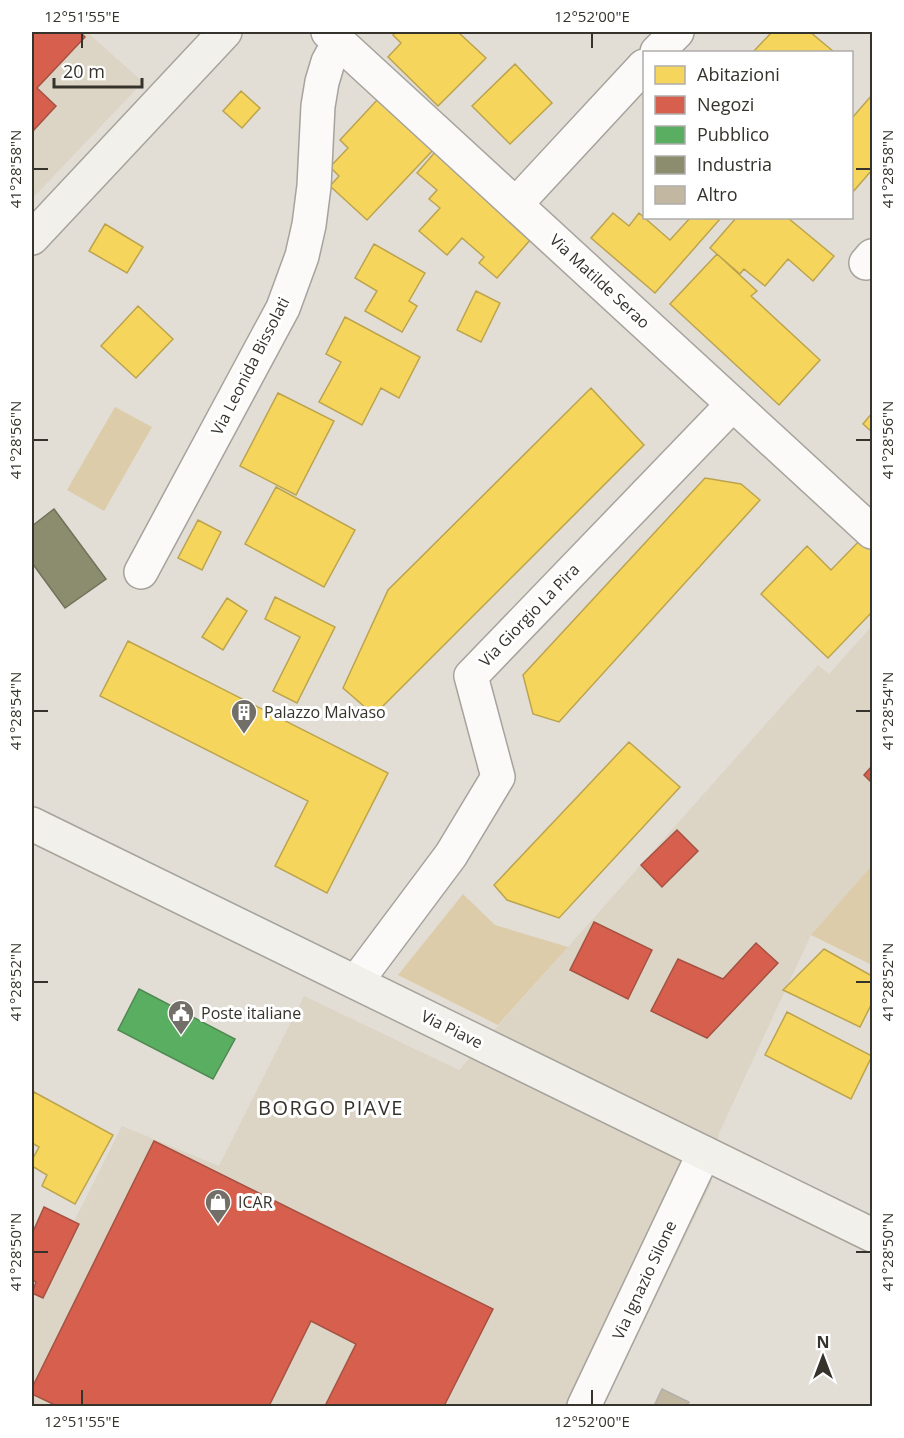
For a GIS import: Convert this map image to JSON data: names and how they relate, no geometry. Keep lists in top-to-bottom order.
{
  "streets": {
    "main road": ["Via Piave"],
    "street": [
      "Via Matilde Serao",
      "Via Leonida Bissolati",
      "Via Giorgio La Pira",
      "Via Ignazio Silone"
    ]
  },
  "crossings": [
    ["Via Matilde Serao", "Via Leonida Bissolati"],
    ["Via Matilde Serao", "Via Giorgio La Pira"],
    ["Via Giorgio La Pira", "Via Piave"],
    ["Via Piave", "Via Ignazio Silone"]
  ],
  "districts": ["BORGO PIAVE"],
  "places": {
    "building": ["Palazzo Malvaso"],
    "public building": ["Poste italiane"],
    "shop": ["ICAR"]
  },
  "legend": [
    "Abitazioni",
    "Negozi",
    "Pubblico",
    "Industria",
    "Altro"
  ],
  "scale_bar": "20 m",
  "north": "top",
  "coordinates": [
    "12°51'55\"E",
    "12°52'00\"E",
    "41°28'58\"N",
    "41°28'56\"N",
    "41°28'54\"N",
    "41°28'52\"N",
    "41°28'50\"N"
  ]
}
